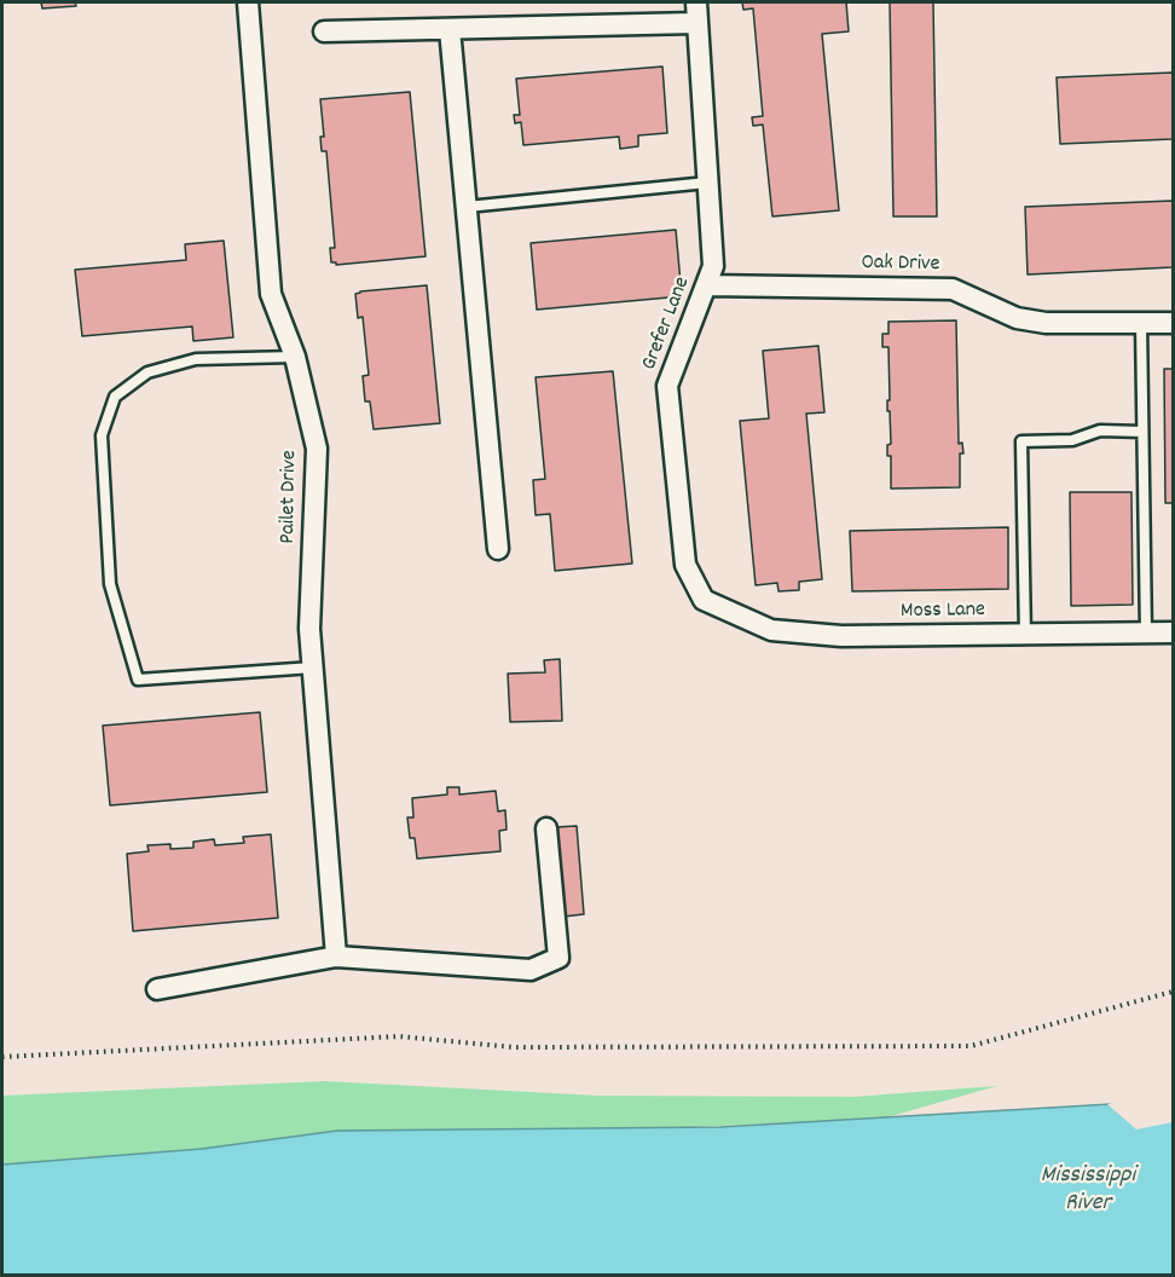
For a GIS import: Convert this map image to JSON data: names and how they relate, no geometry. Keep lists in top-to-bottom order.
{
  "streets": {
    "street": [
      "Oak Drive",
      "Grefer Lane",
      "Pailet Drive",
      "Moss Lane"
    ]
  },
  "crossings": [
    ["Oak Drive", "Grefer Lane"],
    ["Grefer Lane", "Moss Lane"]
  ],
  "water": ["Mississippi River"]
}
